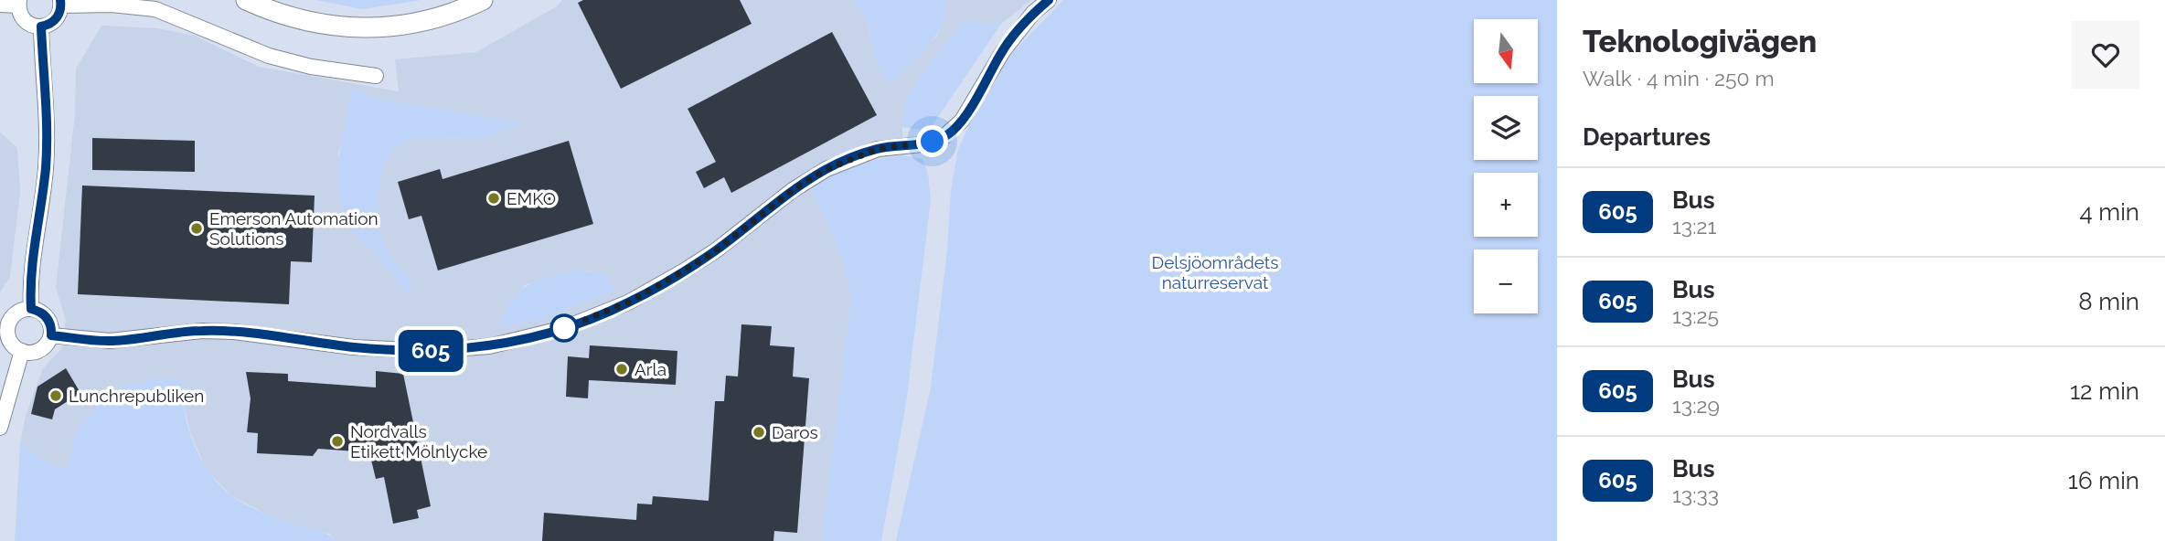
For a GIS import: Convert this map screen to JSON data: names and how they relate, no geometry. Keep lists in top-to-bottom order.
{
  "parks": ["Delsjöområdets naturreservat"],
  "places": [
    "EMKO",
    "Emerson Automation Solutions",
    "Arla",
    "Lunchrepubliken",
    "Daros",
    "Nordvalls Etikett Mölnlycke"
  ],
  "lines": ["bus line 605"],
  "north": "bottom",
  "page": {
    "on_map": "605",
    "heading": [
      ["Teknologivägen", "Walk · 4 min · 250 m"],
      "Departures"
    ],
    "map_buttons": ["+", "−"],
    "list": [
      {
        "mark": "605",
        "name": "Bus",
        "note": "13:21",
        "value": "4 min"
      },
      {
        "mark": "605",
        "name": "Bus",
        "note": "13:25",
        "value": "8 min"
      },
      {
        "mark": "605",
        "name": "Bus",
        "note": "13:29",
        "value": "12 min"
      },
      {
        "mark": "605",
        "name": "Bus",
        "note": "13:33",
        "value": "16 min"
      }
    ]
  }
}
